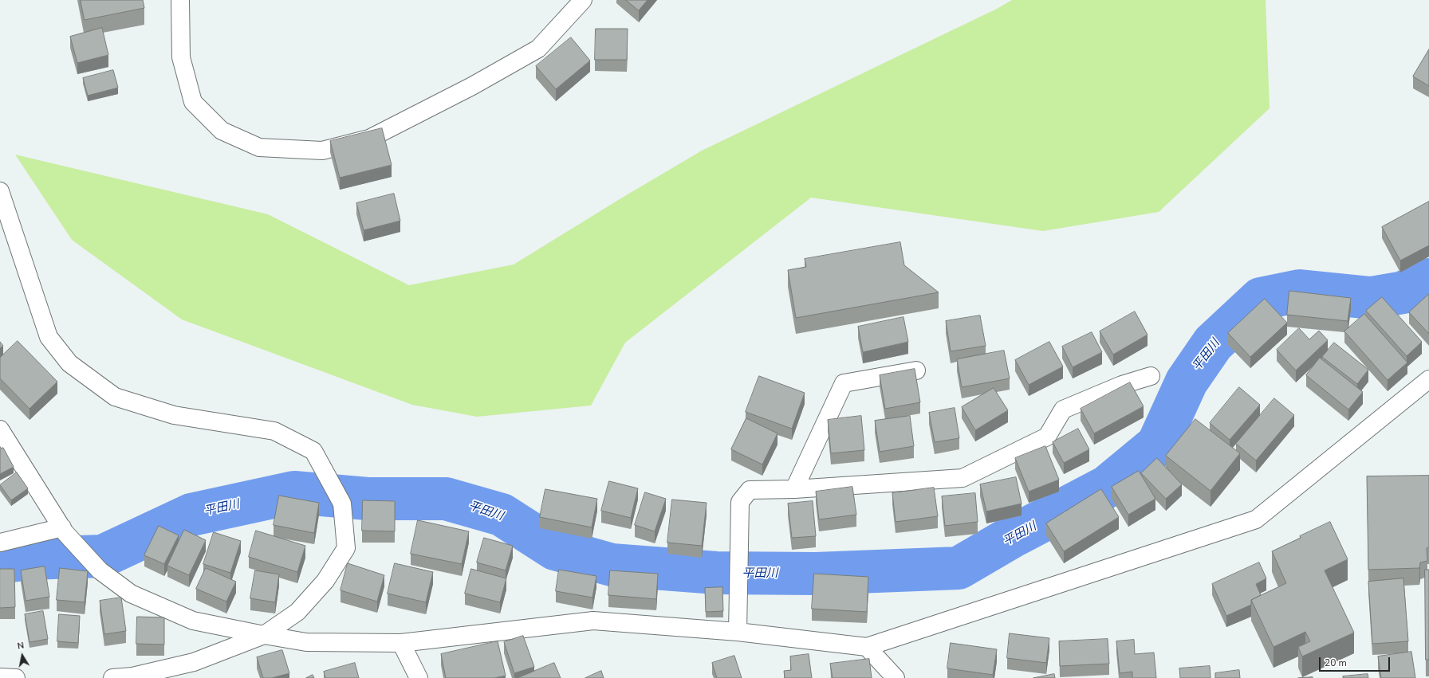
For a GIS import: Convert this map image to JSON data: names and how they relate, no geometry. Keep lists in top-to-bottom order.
{
  "water": ["平田川"],
  "scale_bar": "20 m",
  "north": "top"
}
